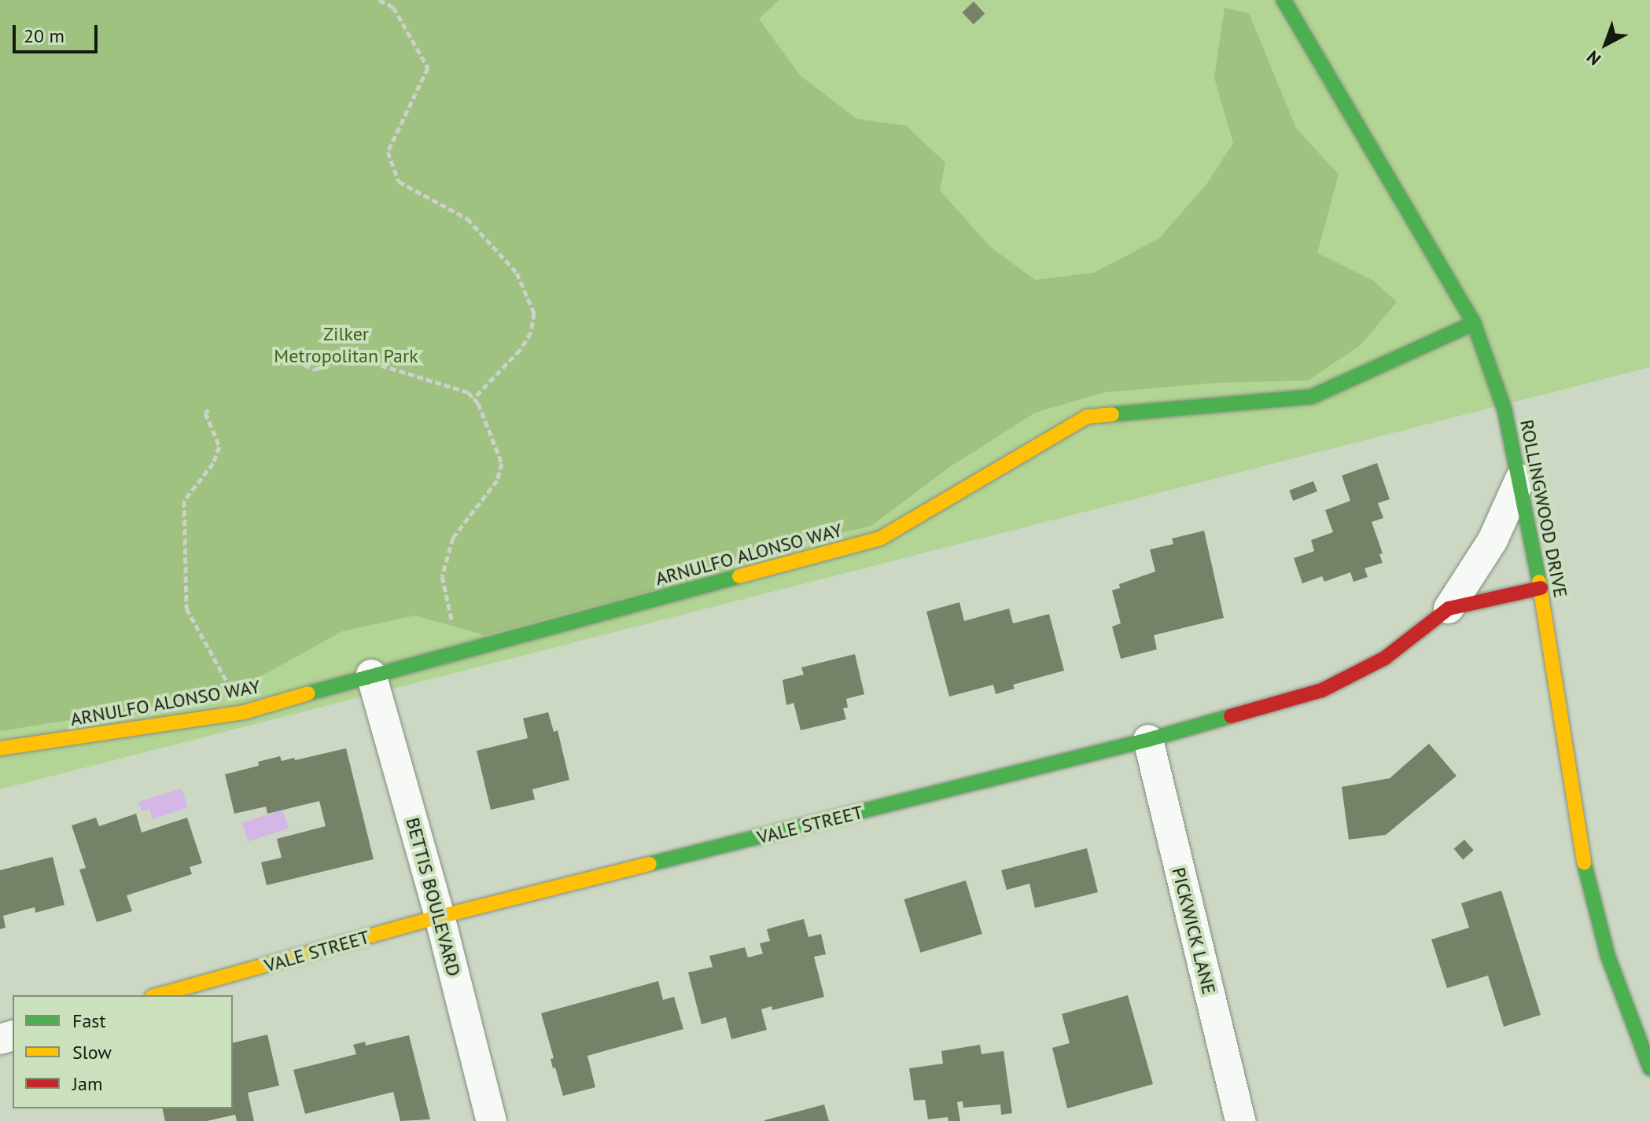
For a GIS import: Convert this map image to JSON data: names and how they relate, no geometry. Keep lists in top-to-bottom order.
{
  "streets": {
    "street": [
      "ROLLINGWOOD DRIVE",
      "ARNULFO ALONSO WAY",
      "VALE STREET",
      "BETTIS BOULEVARD",
      "PICKWICK LANE"
    ]
  },
  "crossings": [
    ["ROLLINGWOOD DRIVE", "ARNULFO ALONSO WAY"],
    ["ROLLINGWOOD DRIVE", "VALE STREET"],
    ["ARNULFO ALONSO WAY", "BETTIS BOULEVARD"],
    ["VALE STREET", "BETTIS BOULEVARD"],
    ["VALE STREET", "PICKWICK LANE"]
  ],
  "parks": ["Zilker Metropolitan Park"],
  "legend": ["Fast", "Slow", "Jam"],
  "scale_bar": "20 m",
  "north": "bottom left"
}
